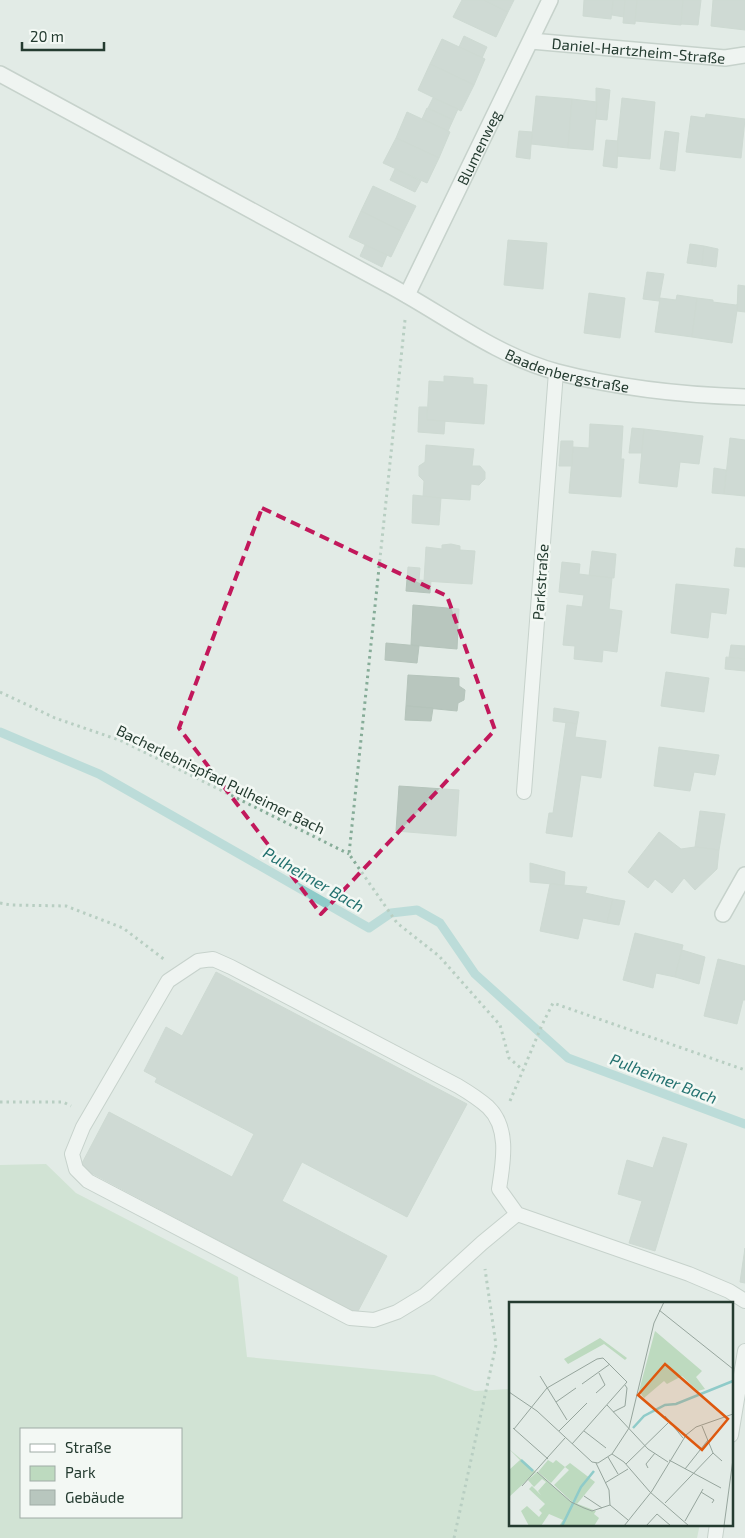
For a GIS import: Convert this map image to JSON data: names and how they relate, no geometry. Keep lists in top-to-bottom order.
{
  "streets": {
    "street": ["Daniel-Hartzheim-Straße", "Blumenweg", "Baadenbergstraße"],
    "lane": ["Parkstraße"],
    "path": ["Bacherlebnispfad Pulheimer Bach"]
  },
  "crossings": [
    ["Daniel-Hartzheim-Straße", "Blumenweg"],
    ["Blumenweg", "Baadenbergstraße"],
    ["Baadenbergstraße", "Parkstraße"]
  ],
  "water": ["Pulheimer Bach"],
  "legend": ["Straße", "Park", "Gebäude"],
  "scale_bar": "20 m"
}
